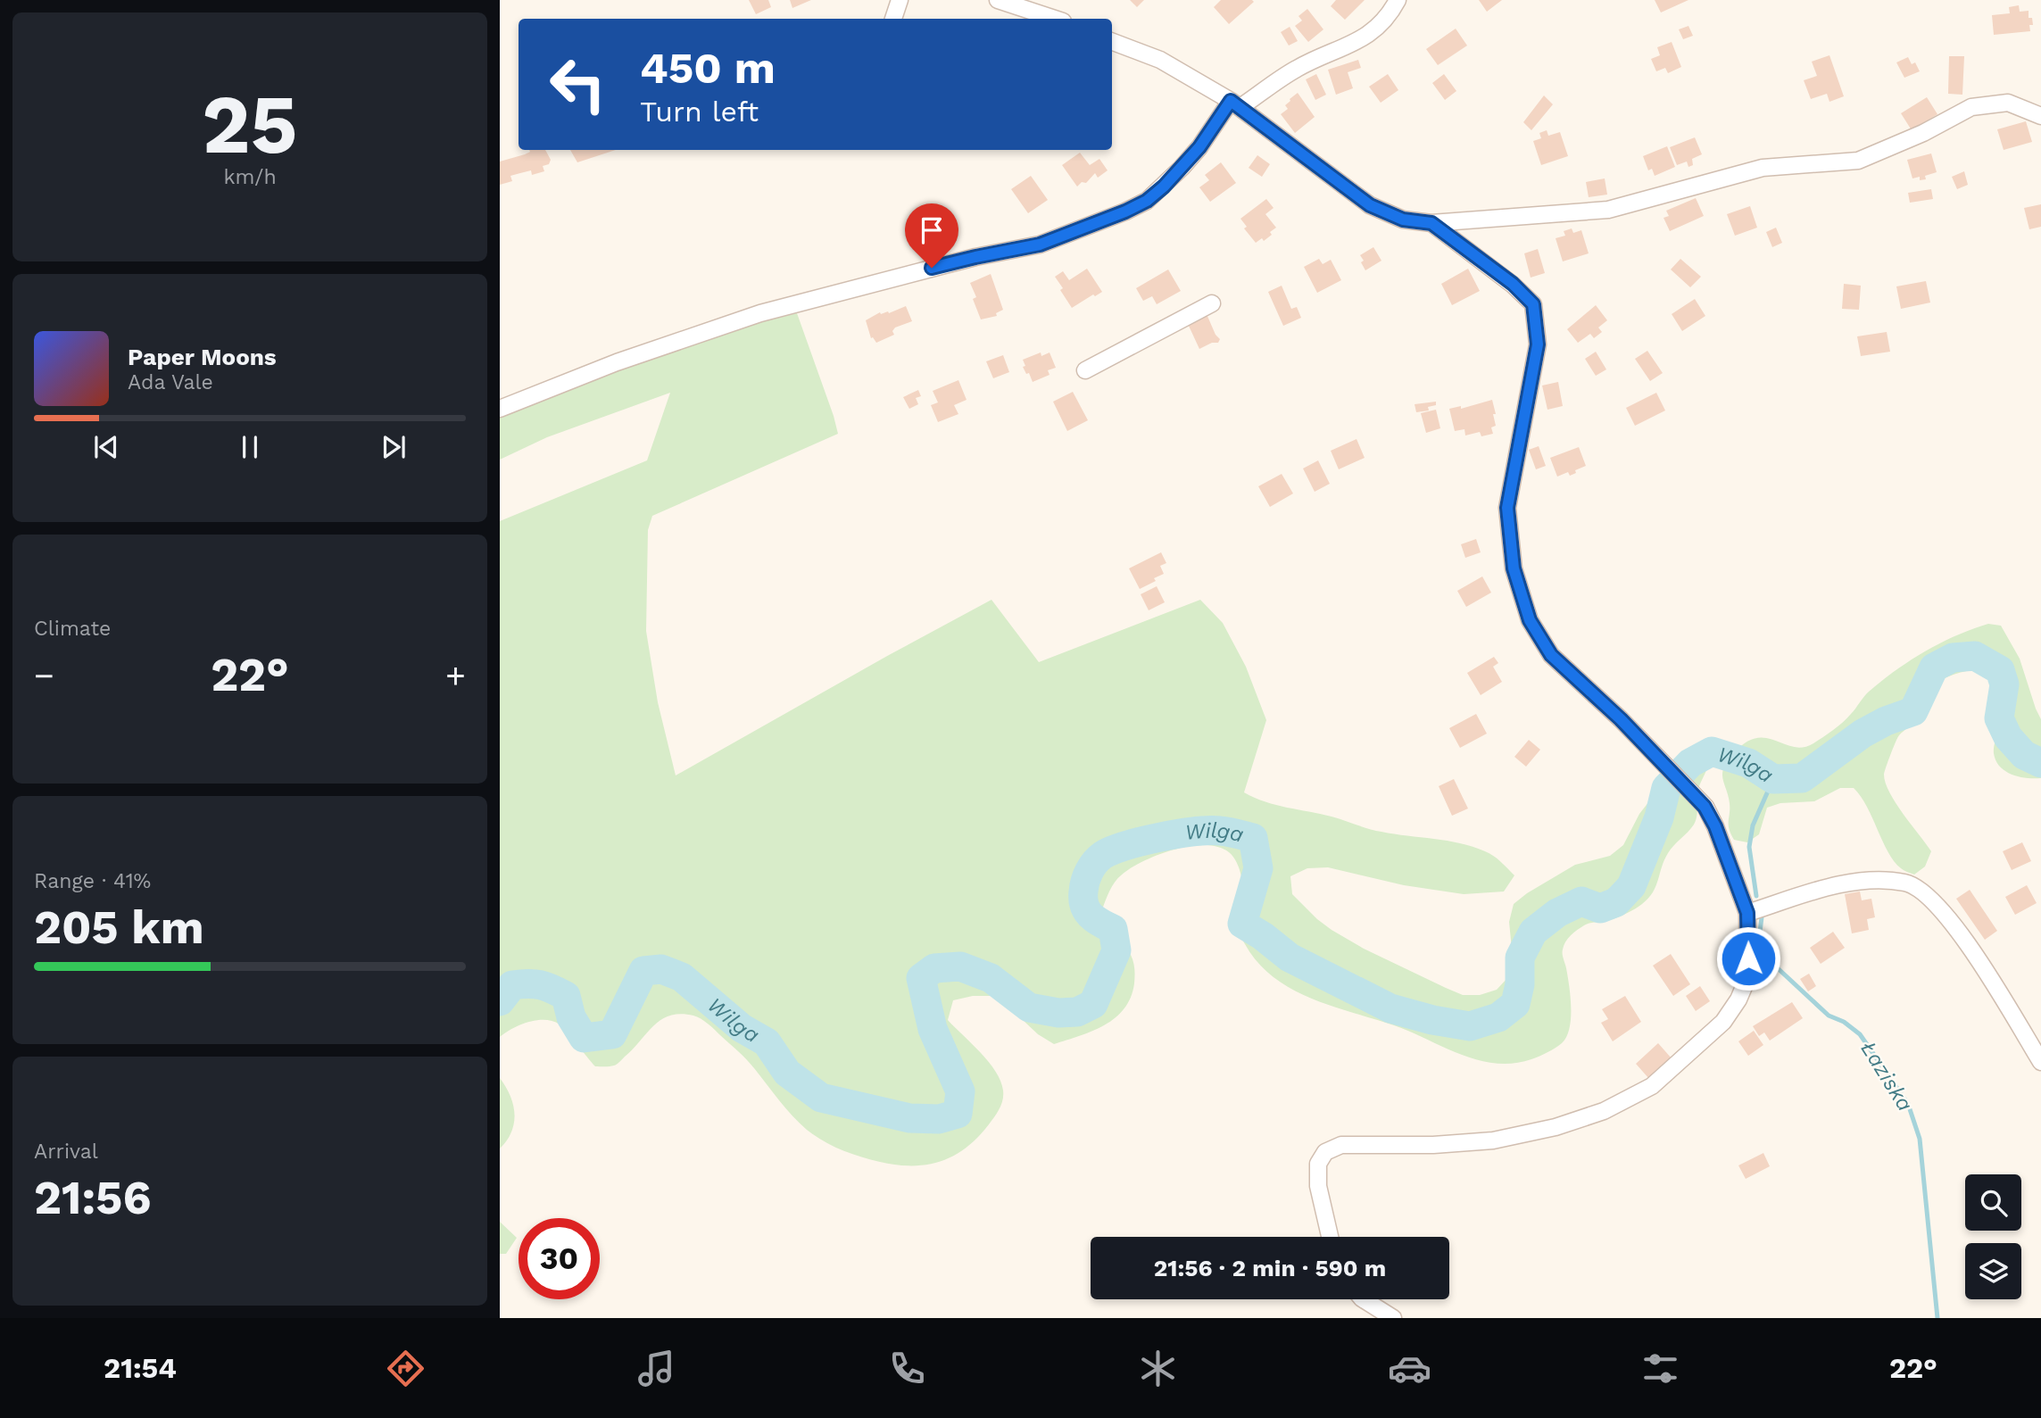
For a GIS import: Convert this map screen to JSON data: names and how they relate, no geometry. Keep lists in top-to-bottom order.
{
  "water": ["Wilga", "Łaziska"],
  "page": {
    "tile": [
      ["25", "km/h"],
      "Climate",
      ["Range · 41%", "205 km"],
      ["Arrival", "21:56"]
    ],
    "turn": ["450 m", "Turn left"],
    "song": ["Paper Moons", "Ada Vale"],
    "heat": ["−", "22°", "+"],
    "limit": "30",
    "trip": "21:56 · 2 min · 590 m",
    "tabs": ["21:54", "22°"]
  }
}
